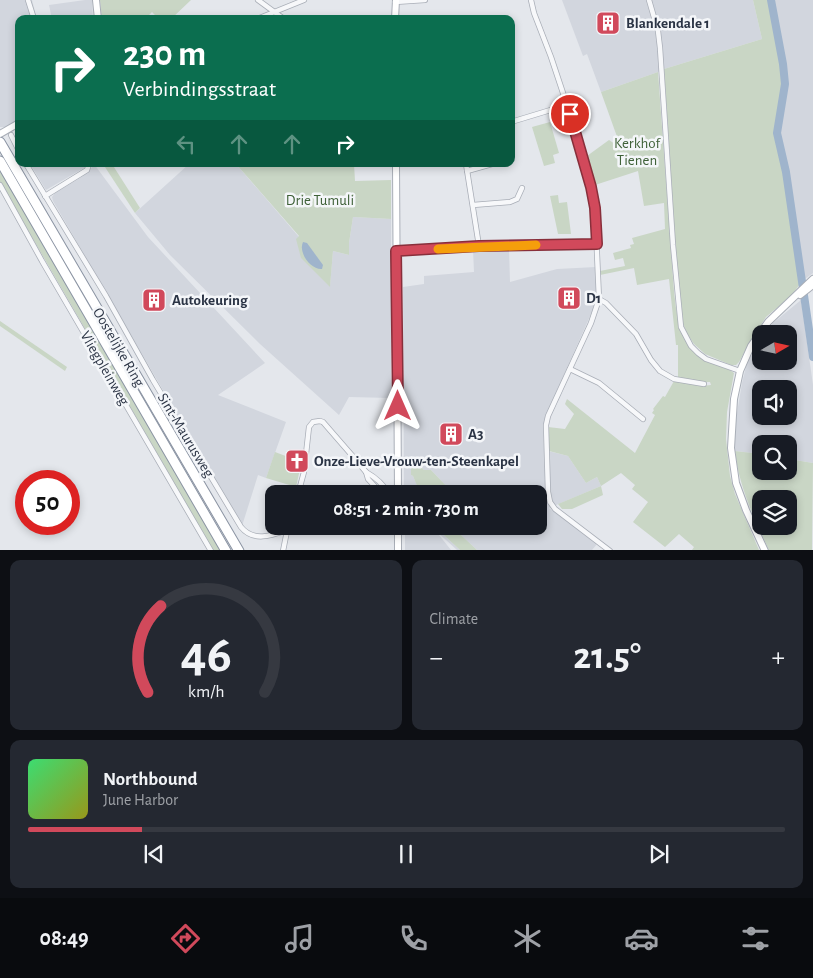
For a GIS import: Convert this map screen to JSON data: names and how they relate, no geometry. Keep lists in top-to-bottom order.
{
  "streets": {
    "highway": ["Oostelijke Ring"],
    "street": ["Vliegpleinweg", "Sint-Maurusweg"]
  },
  "parks": ["Kerkhof Tienen", "Drie Tumuli"],
  "places": {
    "building": [
      "Blankendale 1",
      "D1",
      "Autokeuring",
      "A3"
    ],
    "church": ["Onze-Lieve-Vrouw-ten-Steenkapel"]
  },
  "north": "right",
  "page": {
    "turn": ["230 m", "Verbindingsstraat"],
    "limit": "50",
    "trip": "08:51 · 2 min · 730 m",
    "tile": "Climate",
    "heat": ["−", "21.5°", "+"],
    "song": ["Northbound", "June Harbor"],
    "tabs": "08:49",
    "gauge": ["46", "km/h"]
  }
}
